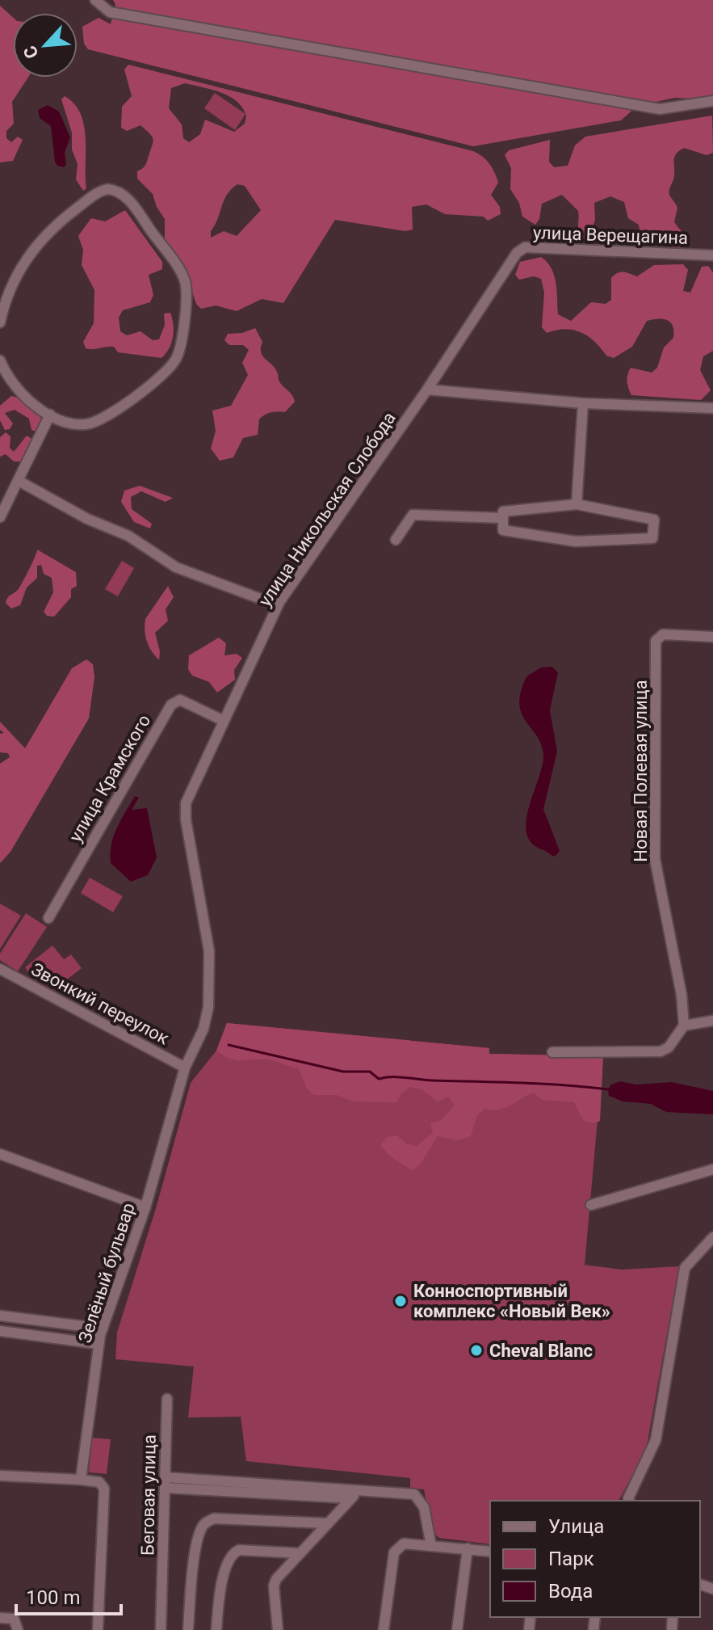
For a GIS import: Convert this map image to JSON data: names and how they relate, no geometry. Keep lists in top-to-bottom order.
{
  "streets": {
    "street": [
      "улица Верещагина",
      "улица Никольская Слобода",
      "Новая Полевая улица",
      "улица Крамского",
      "Звонкий переулок",
      "Зелёный бульвар",
      "Беговая улица"
    ]
  },
  "crossings": [
    ["улица Верещагина", "улица Никольская Слобода"],
    ["улица Никольская Слобода", "улица Крамского"],
    ["улица Никольская Слобода", "Звонкий переулок"],
    ["улица Никольская Слобода", "Зелёный бульвар"],
    ["Звонкий переулок", "Зелёный бульвар"]
  ],
  "places": ["Конноспортивный комплекс «Новый Век»", "Cheval Blanc"],
  "legend": ["Улица", "Парк", "Вода"],
  "scale_bar": "100 m",
  "north": "bottom left"
}
